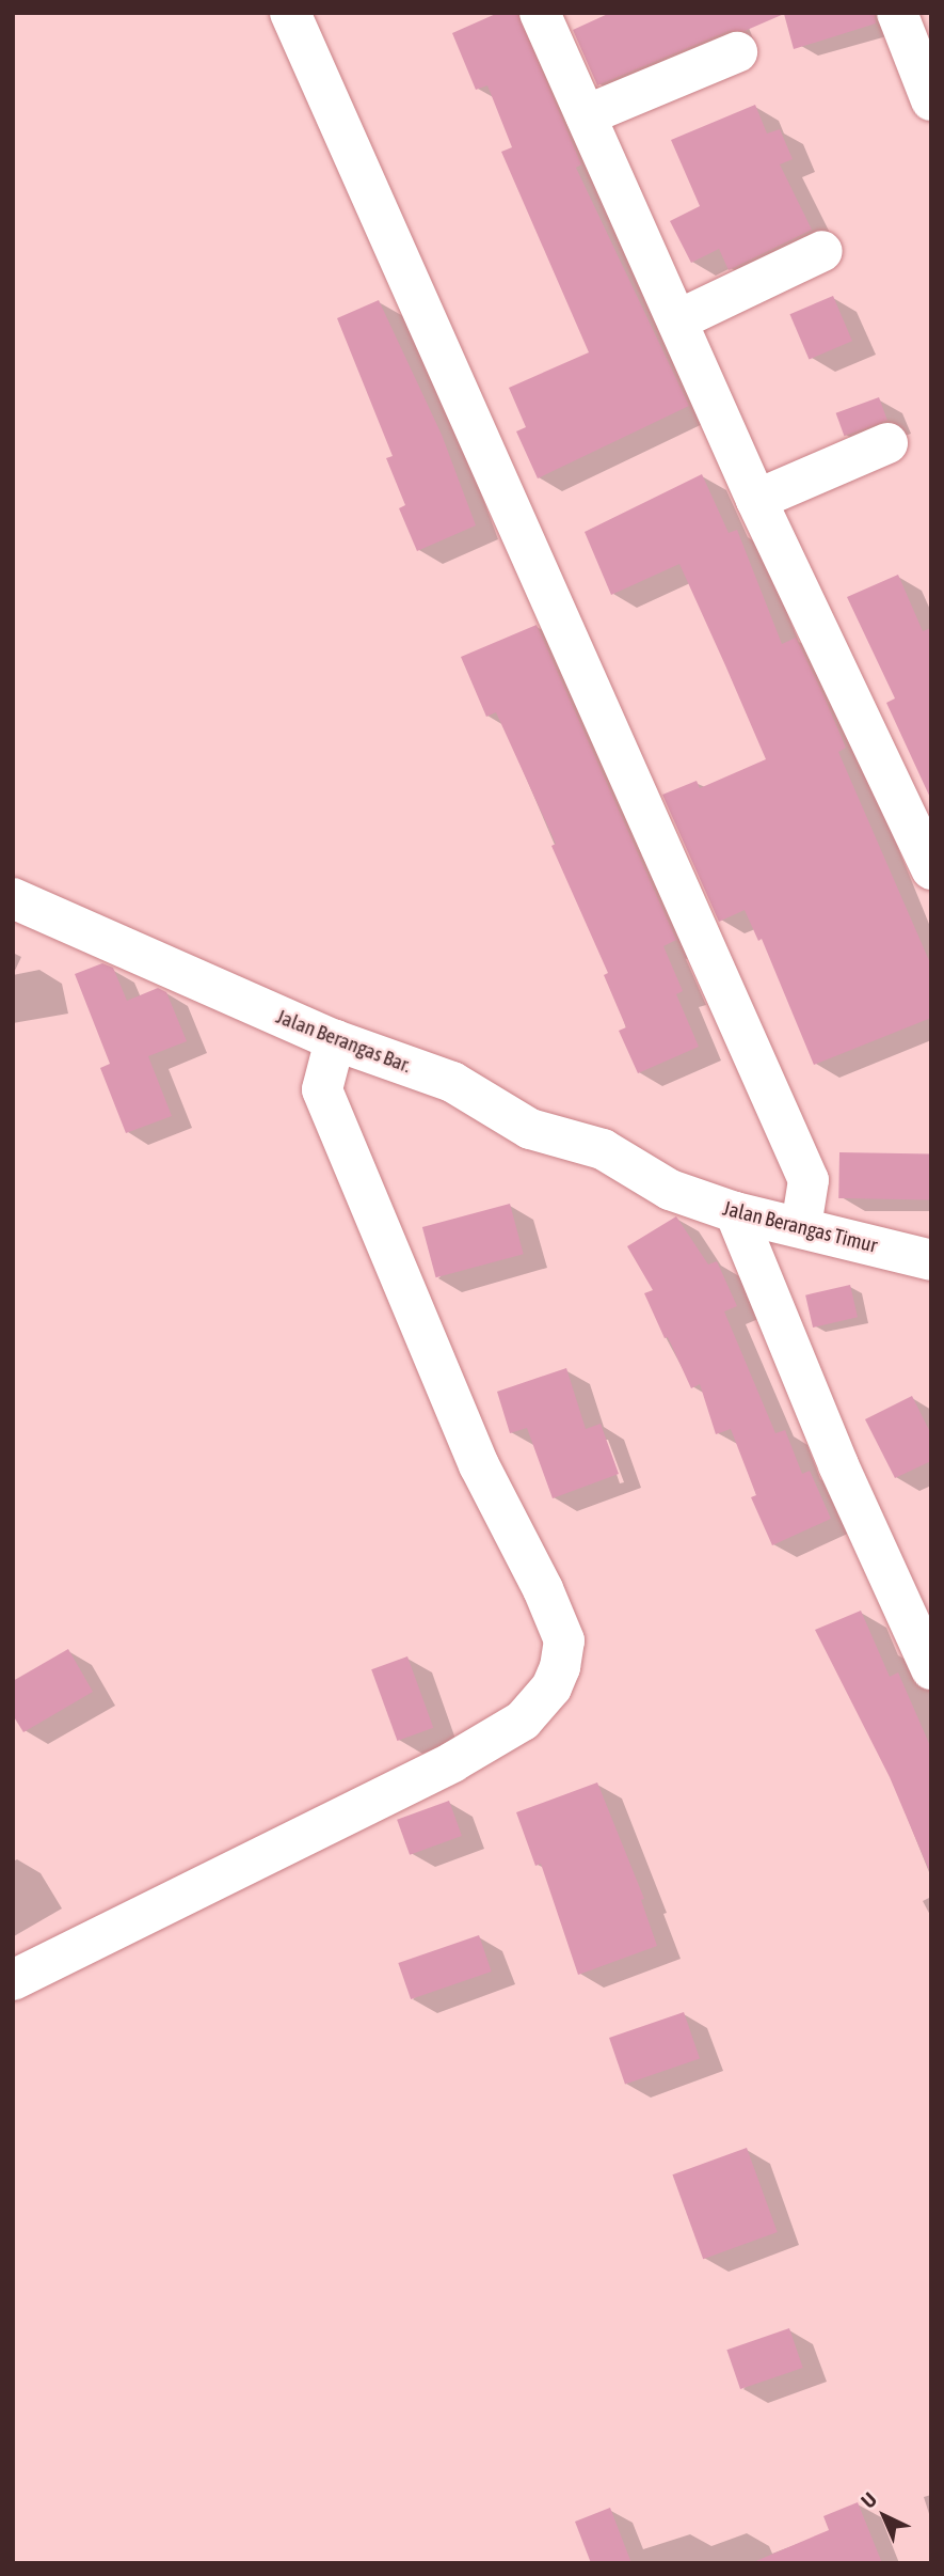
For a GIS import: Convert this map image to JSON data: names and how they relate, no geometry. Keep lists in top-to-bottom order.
{
  "streets": {
    "street": ["Jalan Berangas Bar.", "Jalan Berangas Timur"]
  },
  "crossings": [
    ["Jalan Berangas Bar.", "Jalan Berangas Timur"]
  ],
  "north": "top left"
}
